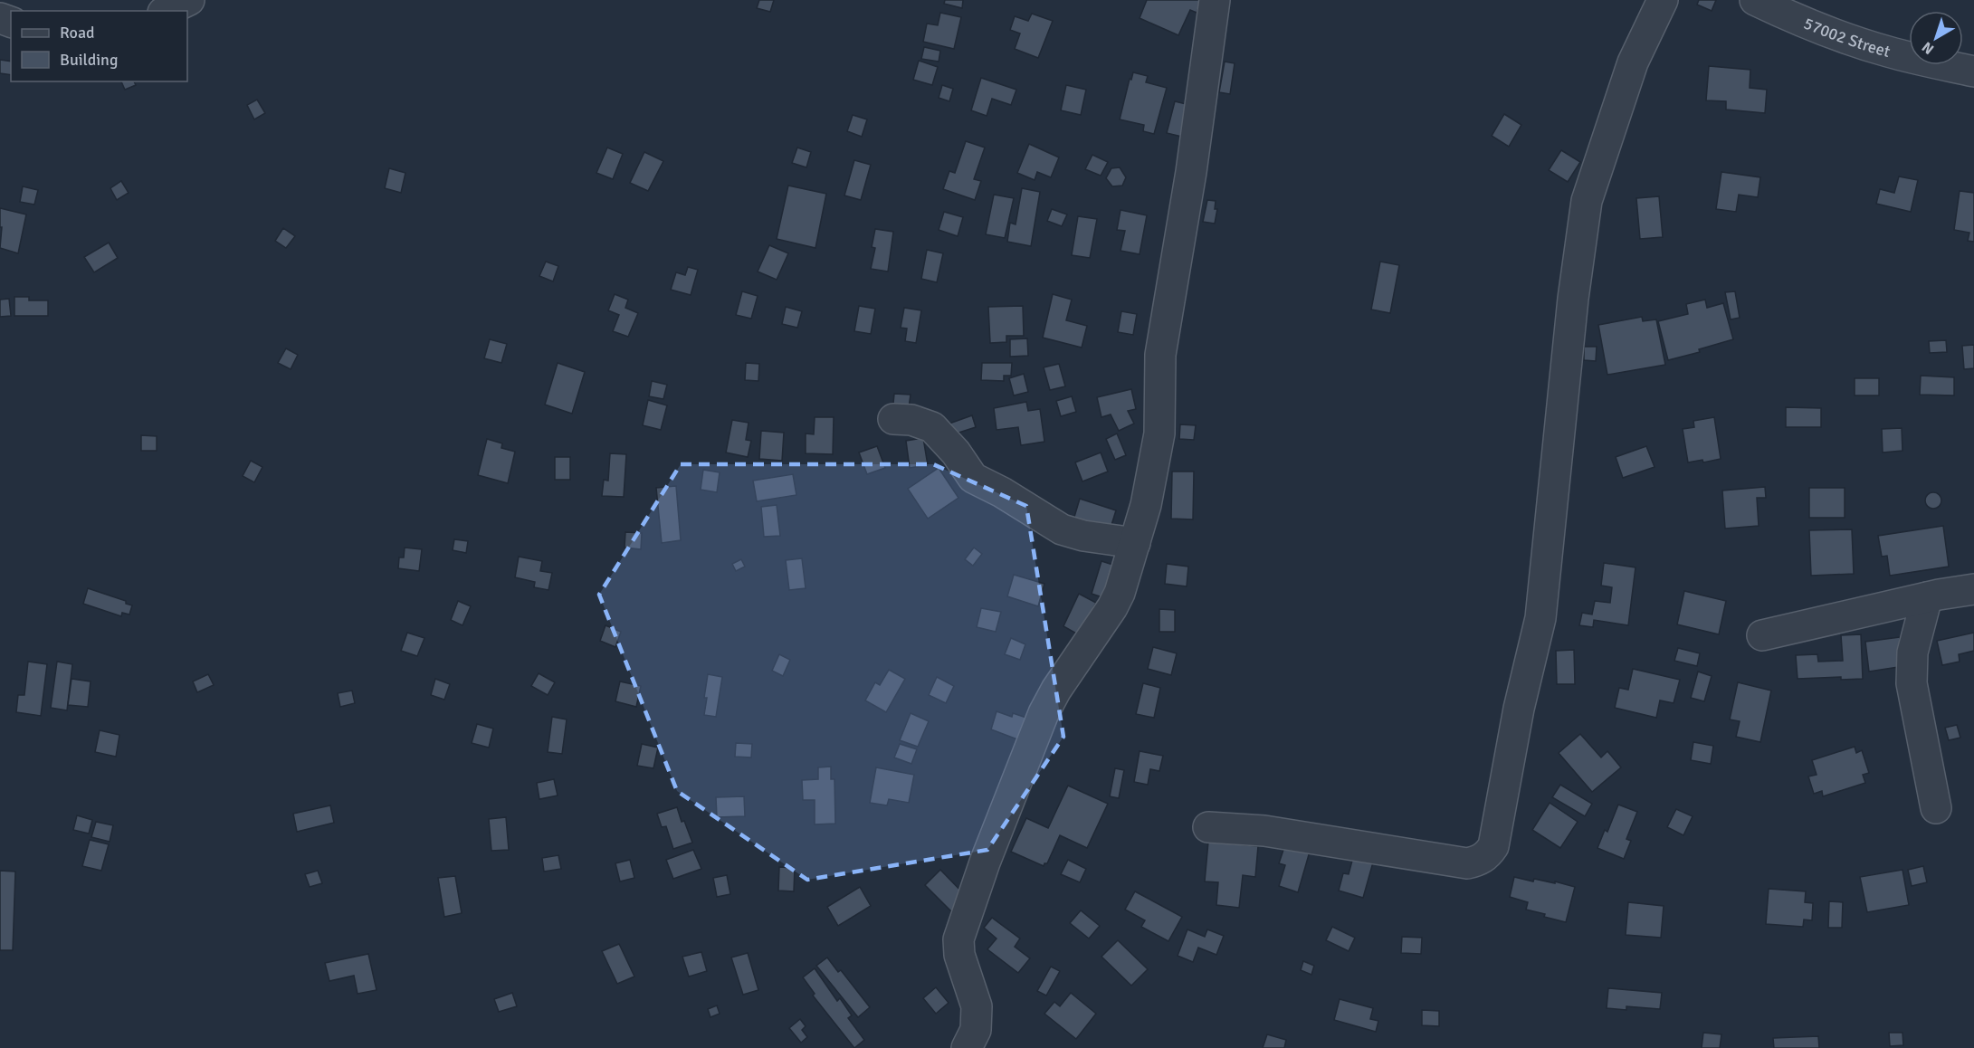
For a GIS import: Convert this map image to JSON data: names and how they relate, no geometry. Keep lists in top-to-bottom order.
{
  "streets": {
    "street": ["57002 Street"]
  },
  "legend": ["Road", "Building"],
  "north": "bottom left"
}
